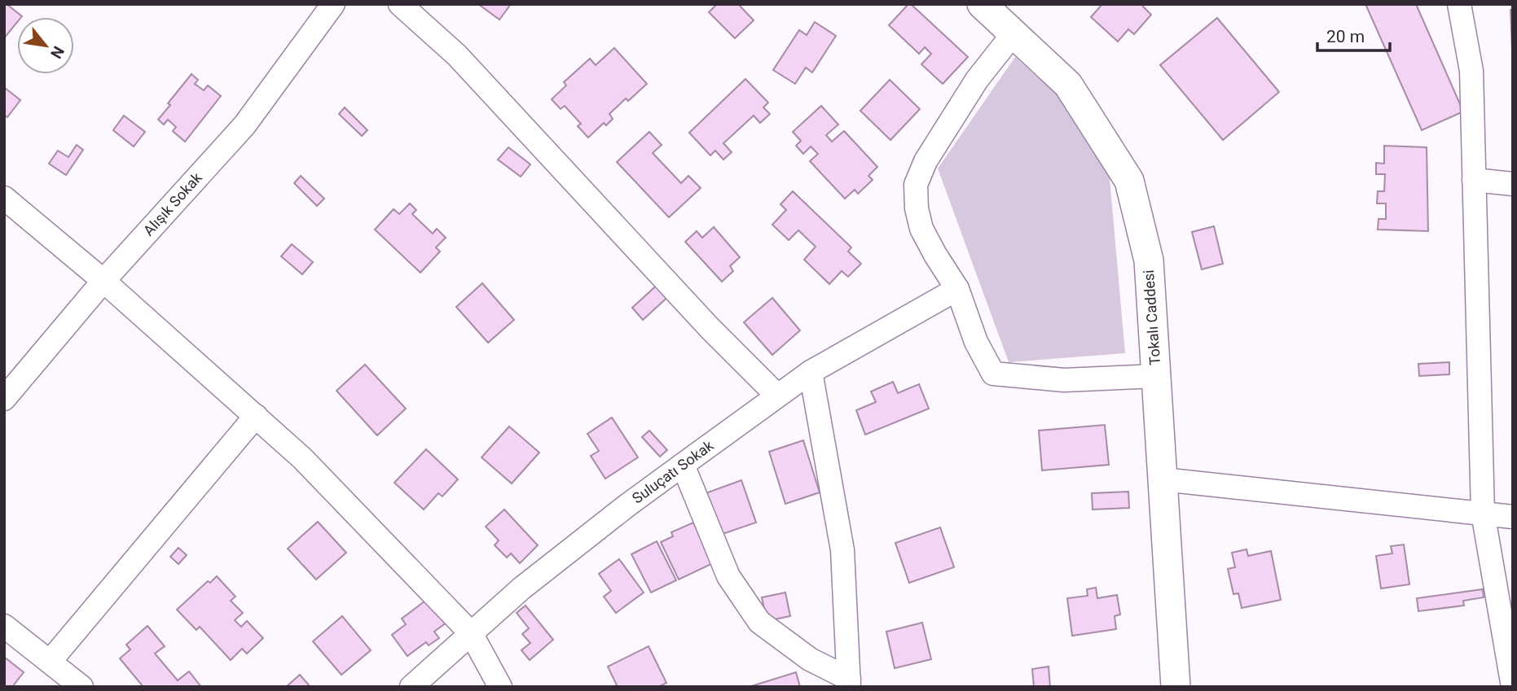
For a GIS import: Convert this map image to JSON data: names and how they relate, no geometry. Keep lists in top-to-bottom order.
{
  "streets": {
    "street": ["Alışık Sokak", "Tokalı Caddesi", "Suluçatı Sokak"]
  },
  "scale_bar": "20 m",
  "north": "bottom right"
}
